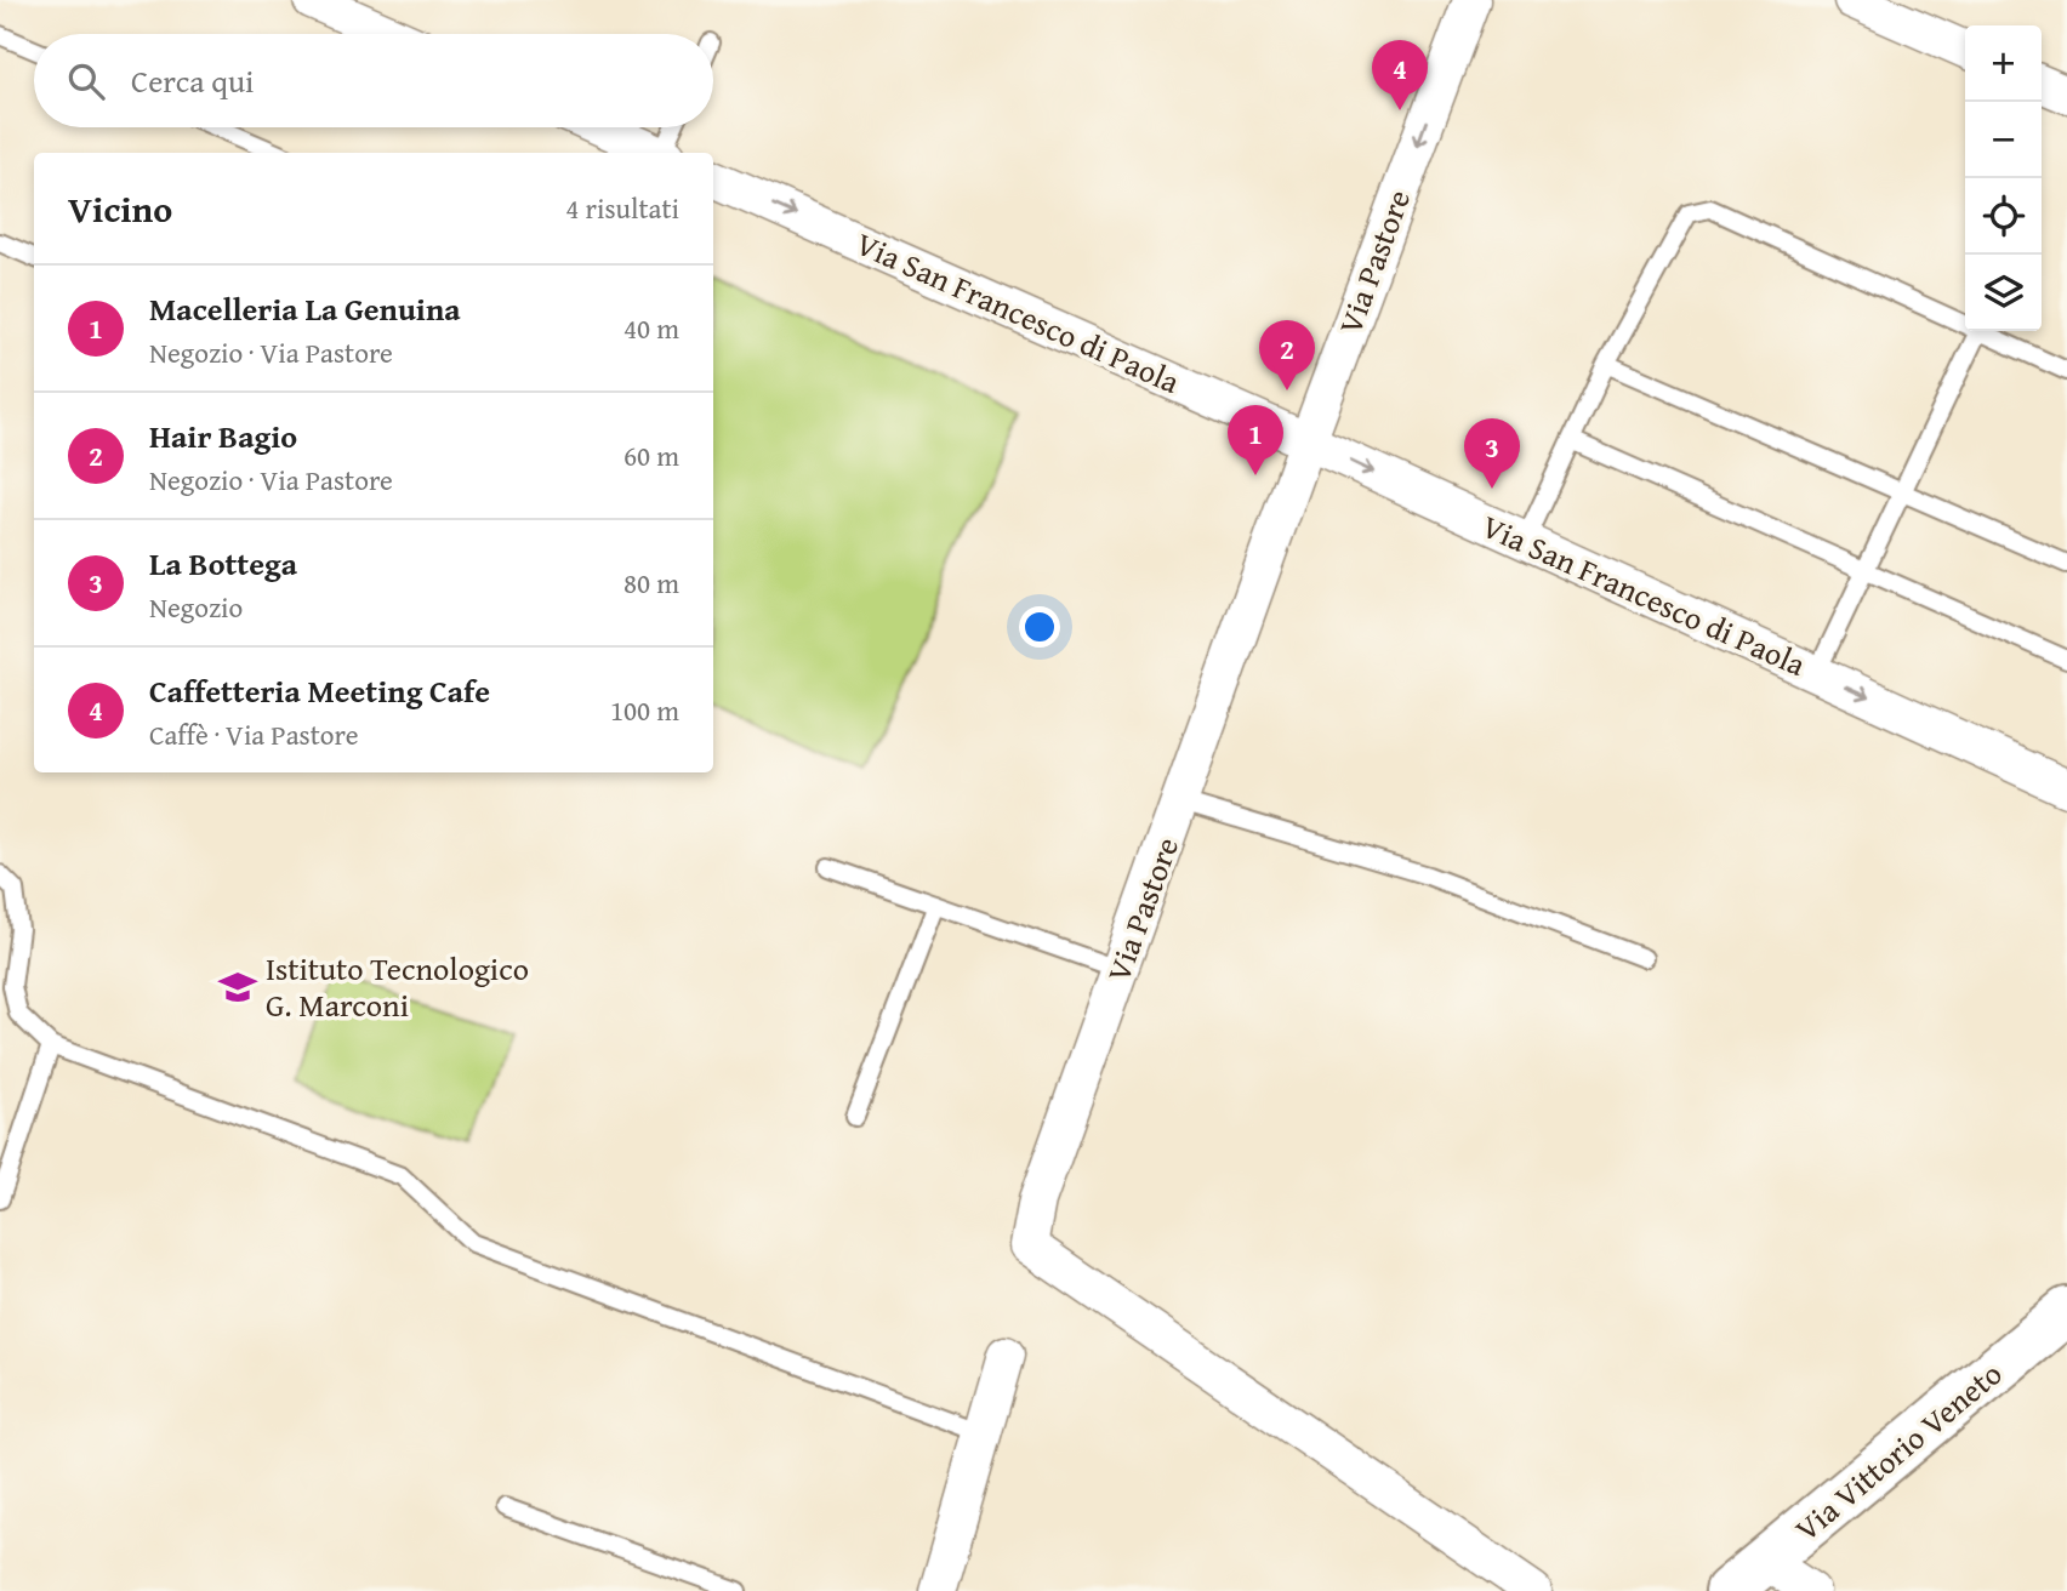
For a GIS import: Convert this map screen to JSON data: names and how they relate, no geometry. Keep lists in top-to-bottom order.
{
  "streets": {
    "main road": ["Via Vittorio Veneto"],
    "street": ["Via Pastore", "Via San Francesco di Paola"]
  },
  "crossings": [
    ["Via Pastore", "Via San Francesco di Paola"]
  ],
  "one_way": ["Via San Francesco di Paola"],
  "places": {
    "school or university": ["Istituto Tecnologico G. Marconi"]
  },
  "page": {
    "map_buttons": ["+", "−"],
    "search": "Cerca qui",
    "pins": [
      "4",
      "2",
      "1",
      "3"
    ],
    "heading": ["Vicino", "4 risultati"],
    "list": [
      {
        "mark": "1",
        "name": "Macelleria La Genuina",
        "note": "Negozio · Via Pastore",
        "value": "40 m"
      },
      {
        "mark": "2",
        "name": "Hair Bagio",
        "note": "Negozio · Via Pastore",
        "value": "60 m"
      },
      {
        "mark": "3",
        "name": "La Bottega",
        "note": "Negozio",
        "value": "80 m"
      },
      {
        "mark": "4",
        "name": "Caffetteria Meeting Cafe",
        "note": "Caffè · Via Pastore",
        "value": "100 m"
      }
    ]
  }
}
